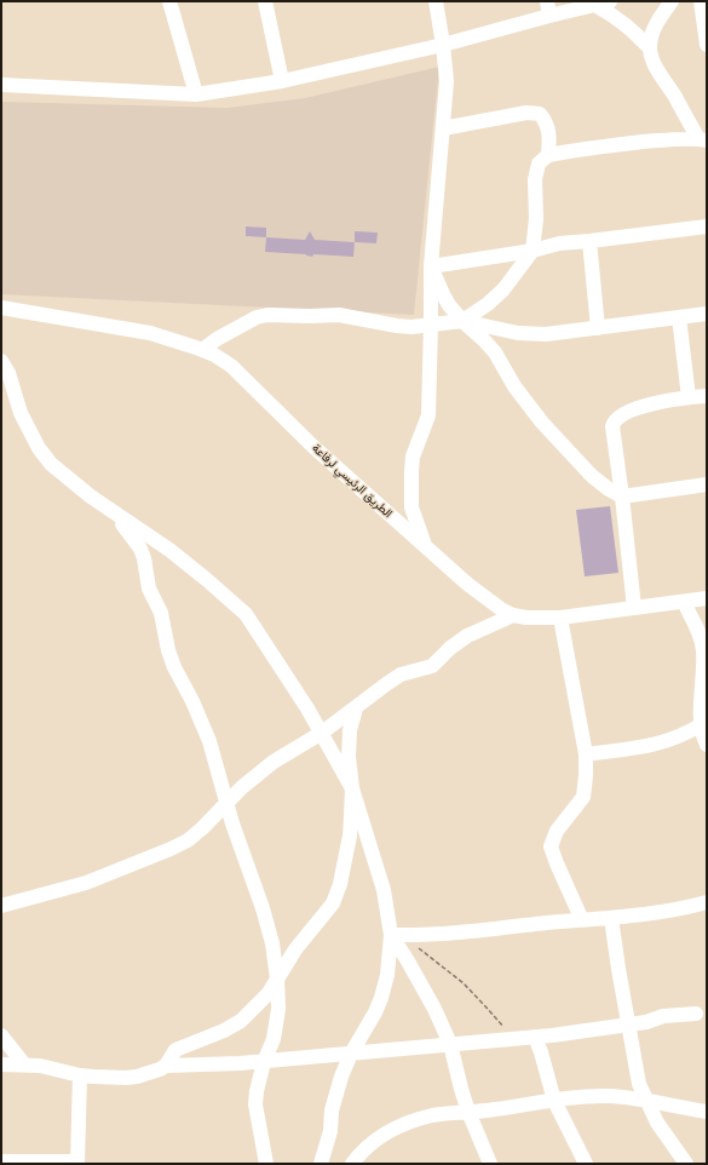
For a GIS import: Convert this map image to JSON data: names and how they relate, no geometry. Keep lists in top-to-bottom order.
{
  "streets": {
    "street": ["الطريق الرئيسي لرفاعة"]
  }
}
